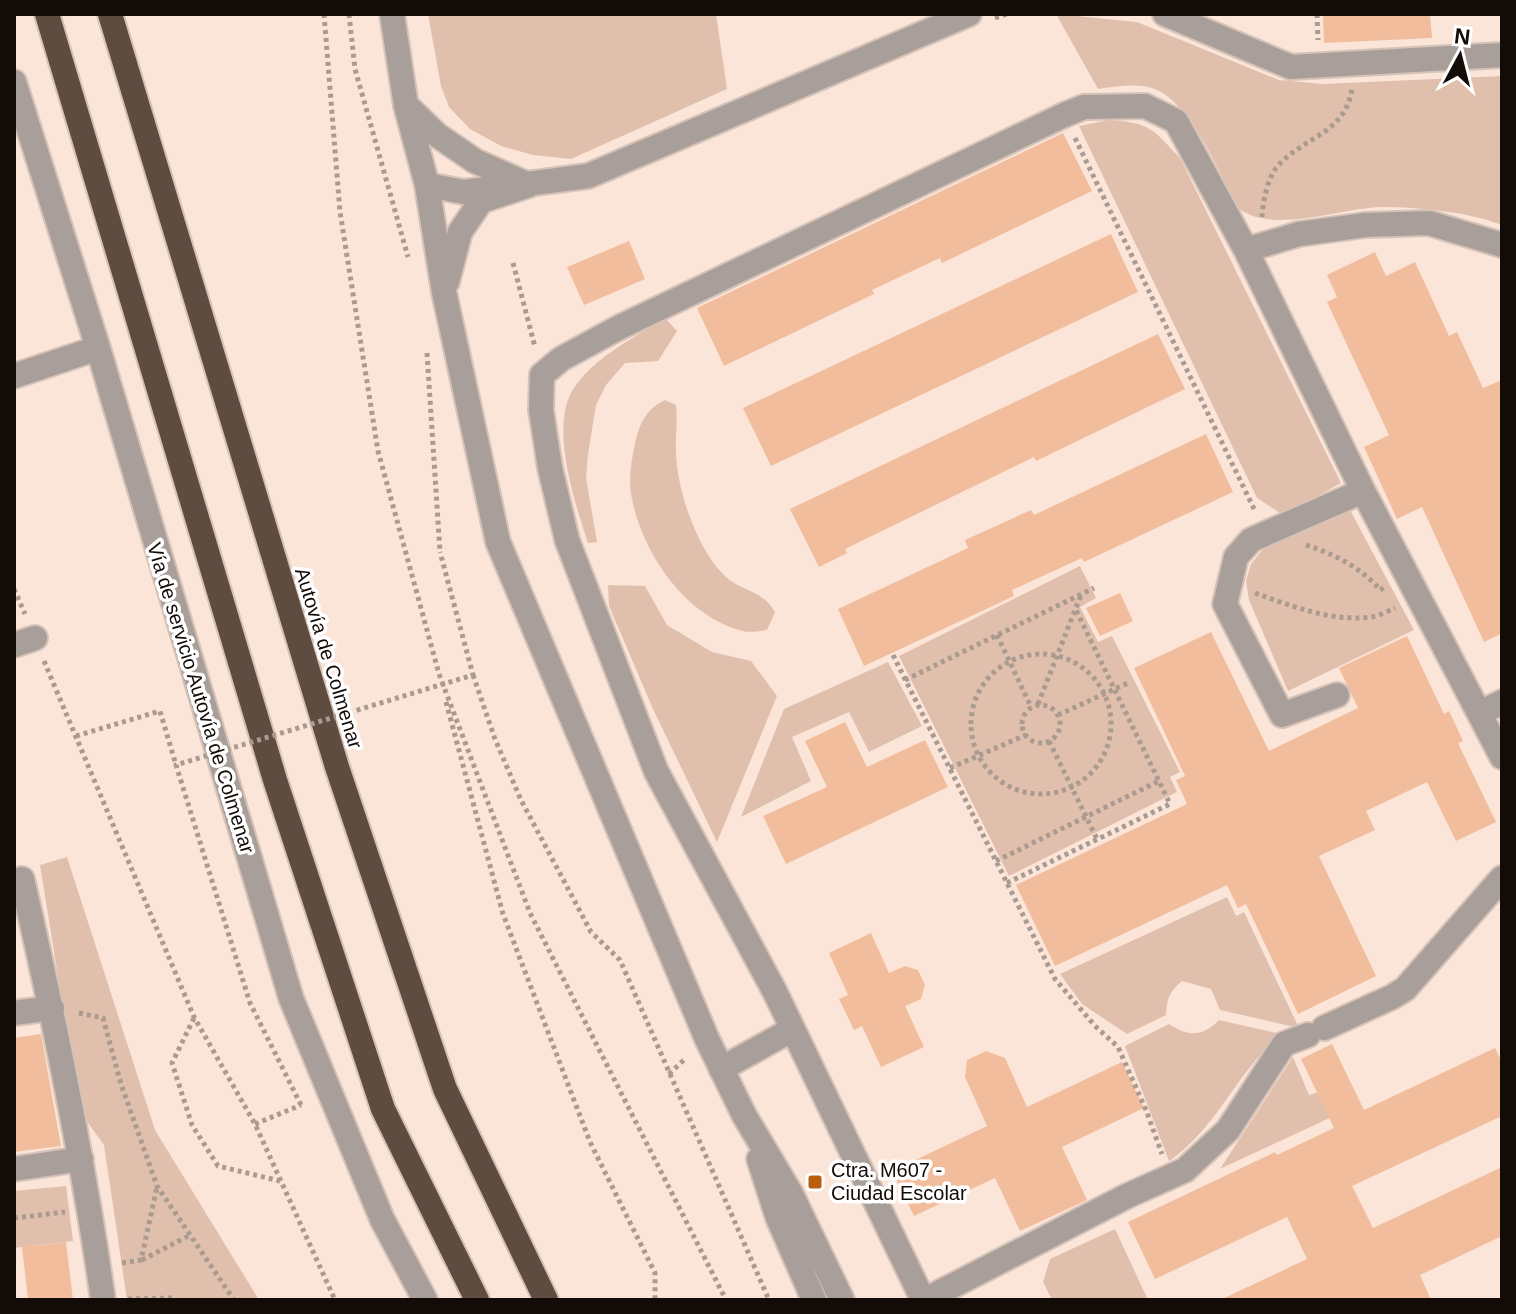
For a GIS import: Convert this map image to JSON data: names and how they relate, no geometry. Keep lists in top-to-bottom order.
{
  "streets": {
    "highway": ["Autovía de Colmenar"],
    "street": ["Vía de servicio Autovía de Colmenar"]
  },
  "places": {
    "transit": ["Ctra. M607 - Ciudad Escolar"]
  },
  "north": "top"
}
